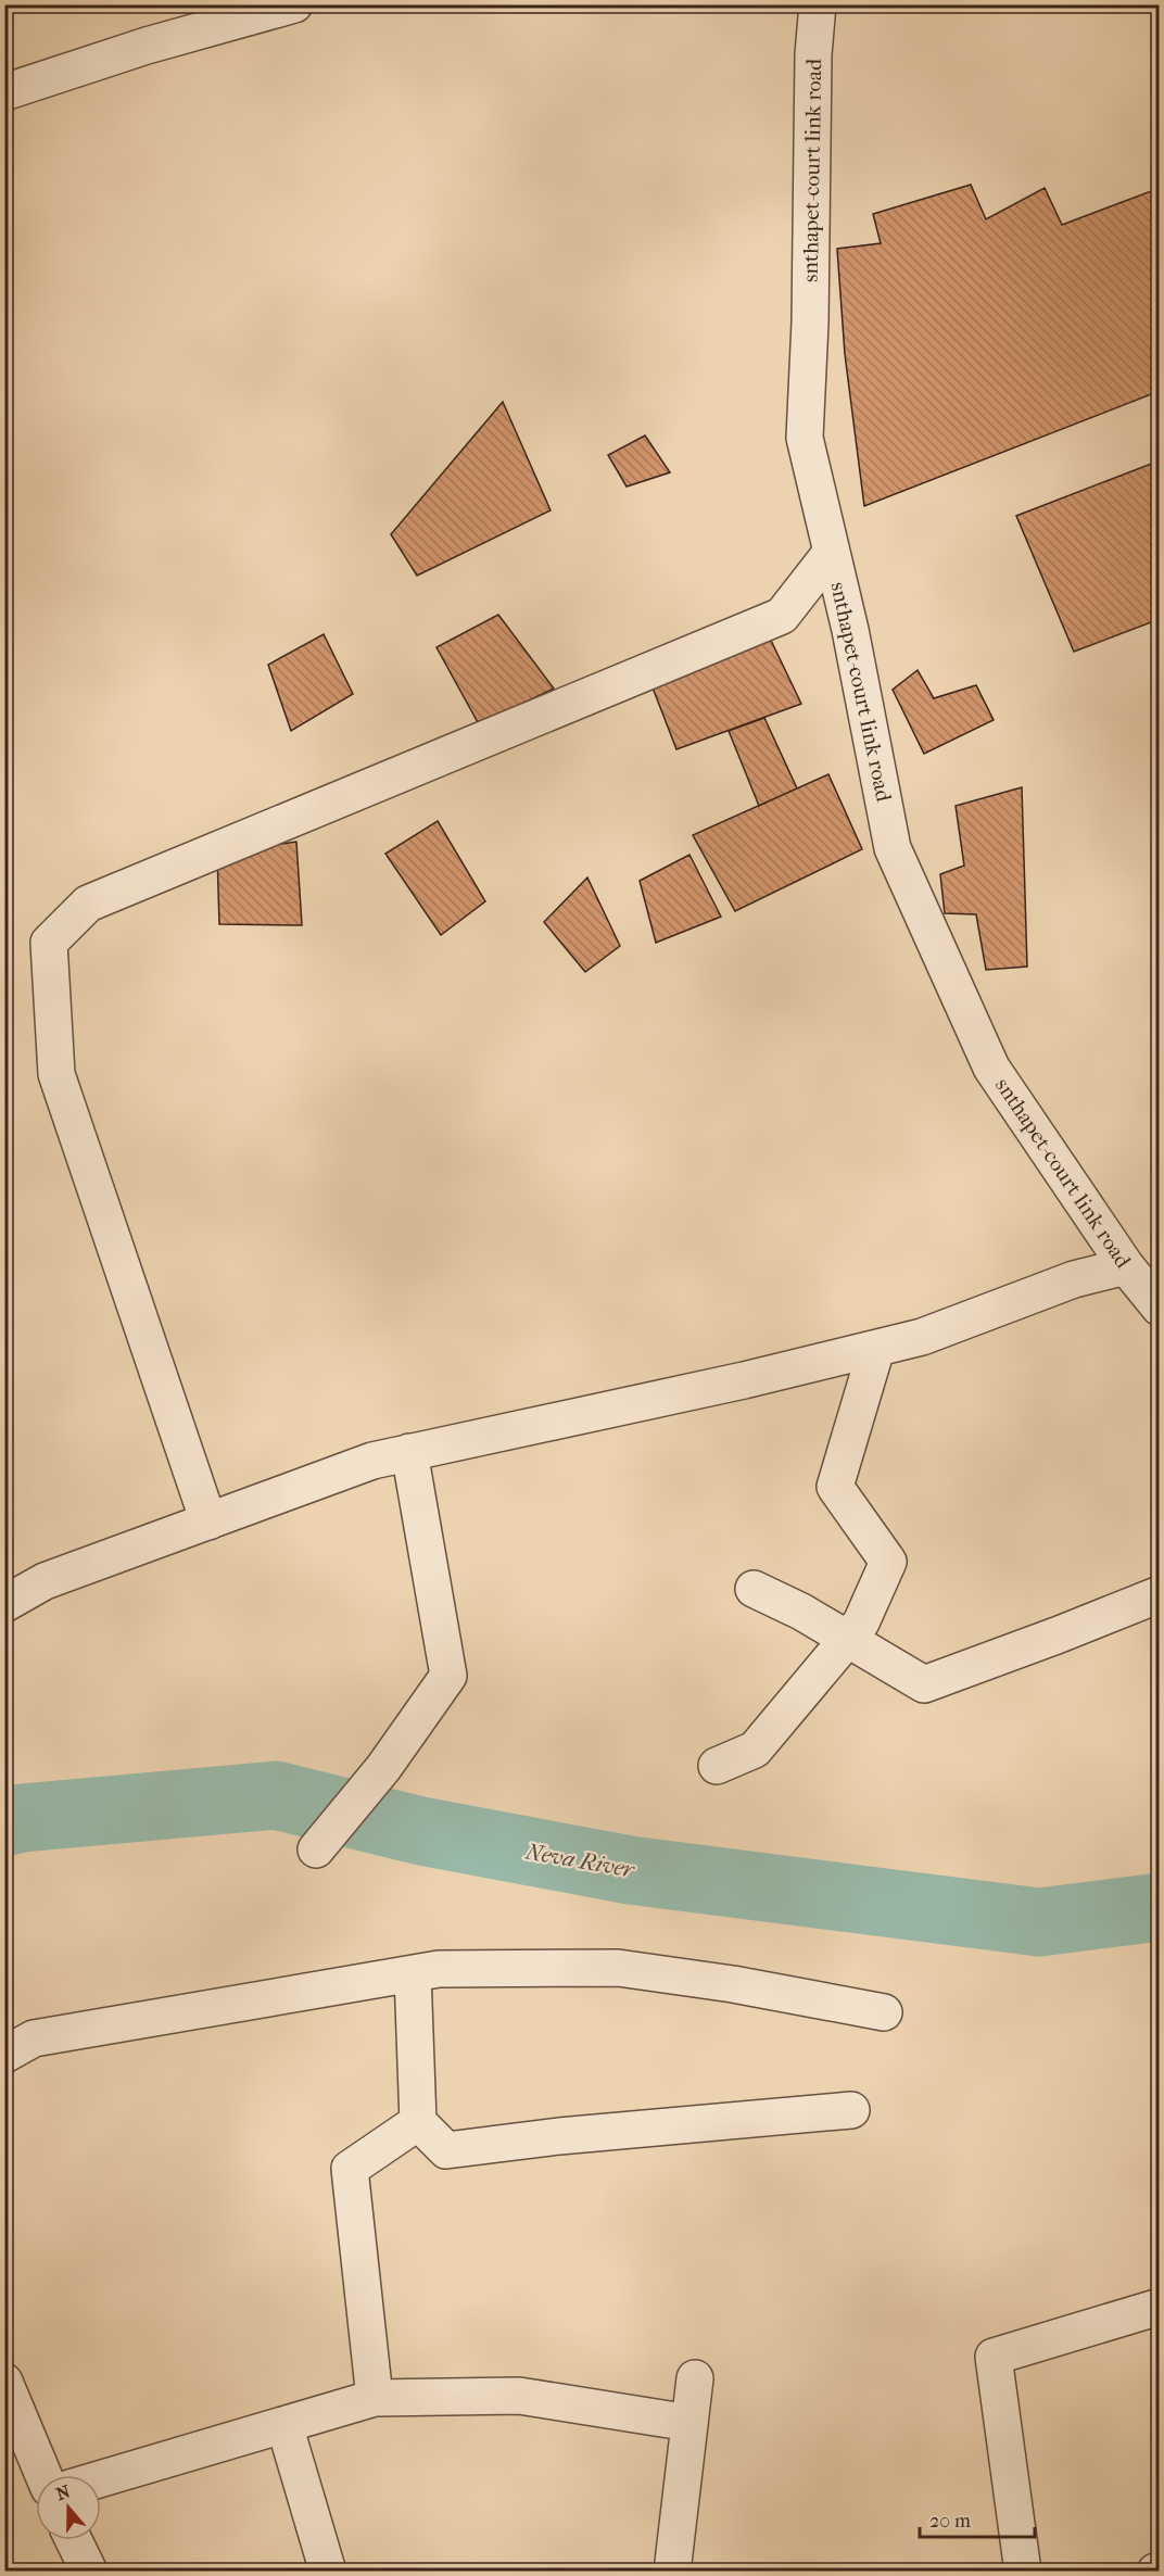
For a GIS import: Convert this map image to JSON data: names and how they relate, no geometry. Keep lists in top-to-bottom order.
{
  "streets": {
    "street": ["snthapet-court link road"]
  },
  "water": ["Neva River"],
  "scale_bar": "20 m",
  "north": "top"
}
